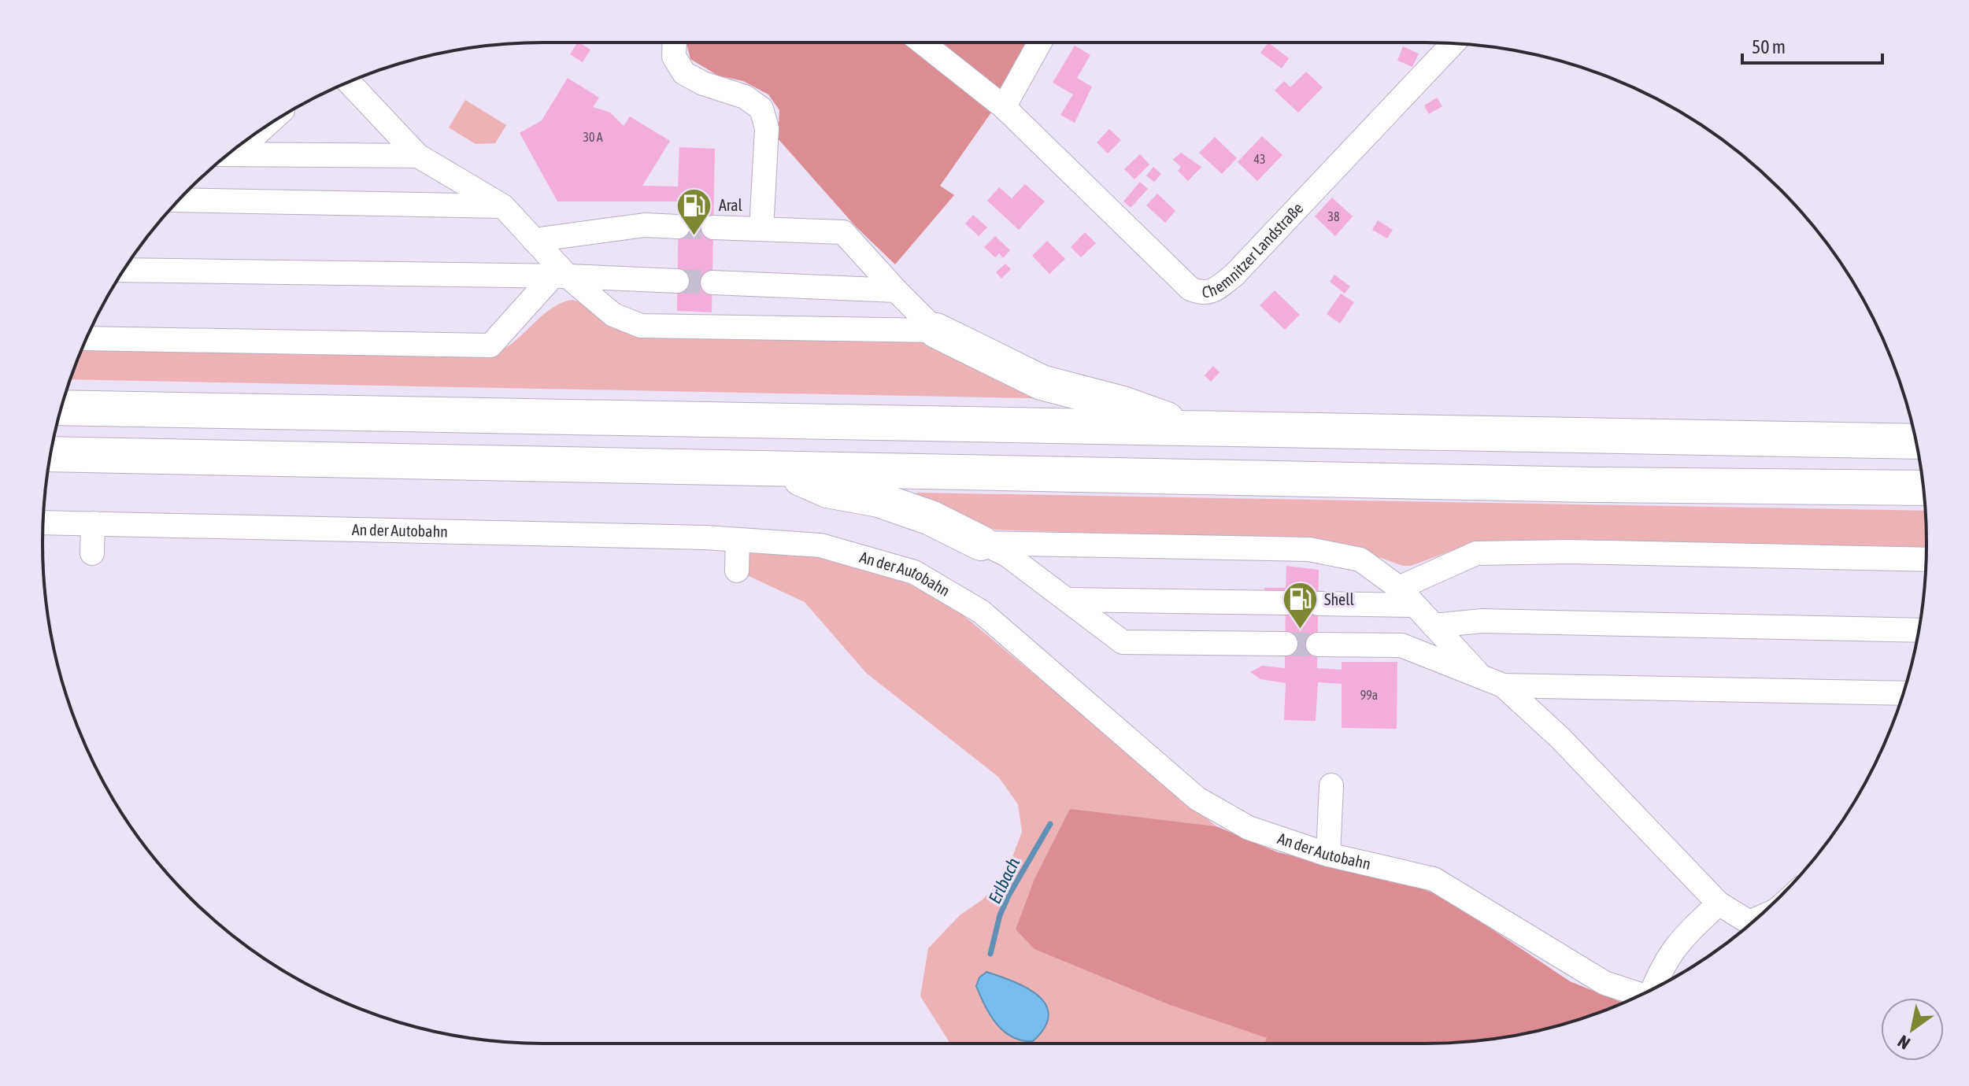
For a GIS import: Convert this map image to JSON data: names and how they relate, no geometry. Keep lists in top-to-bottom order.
{
  "streets": {
    "street": ["Chemnitzer Landstraße", "An der Autobahn"]
  },
  "water": ["Erlbach"],
  "places": {
    "fuel station": ["Aral", "Shell"]
  },
  "house_numbers": [
    "30 A",
    "43",
    "38",
    "99a"
  ],
  "scale_bar": "50 m",
  "north": "bottom left"
}
